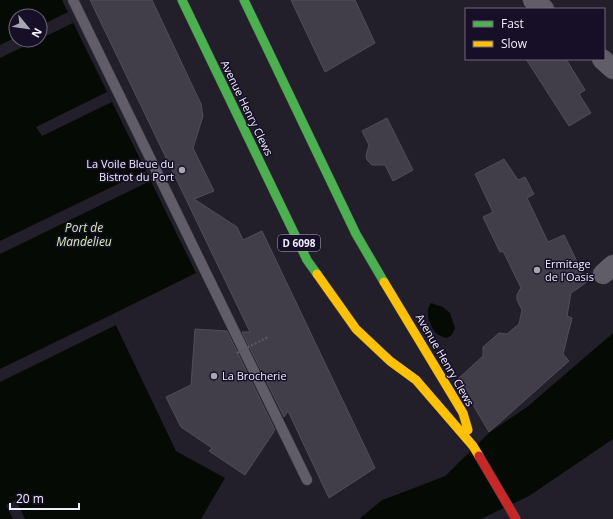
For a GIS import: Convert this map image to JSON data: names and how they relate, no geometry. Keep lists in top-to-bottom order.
{
  "streets": {
    "main road": ["Avenue Henry Clews", "D 6098"]
  },
  "crossings": [
    ["Avenue Henry Clews", "D 6098"]
  ],
  "water": ["Port de Mandelieu"],
  "places": ["La Voile Bleue du Bistrot du Port", "Ermitage de l'Oasis", "La Brocherie"],
  "legend": ["Fast", "Slow"],
  "scale_bar": "20 m",
  "north": "bottom right"
}
